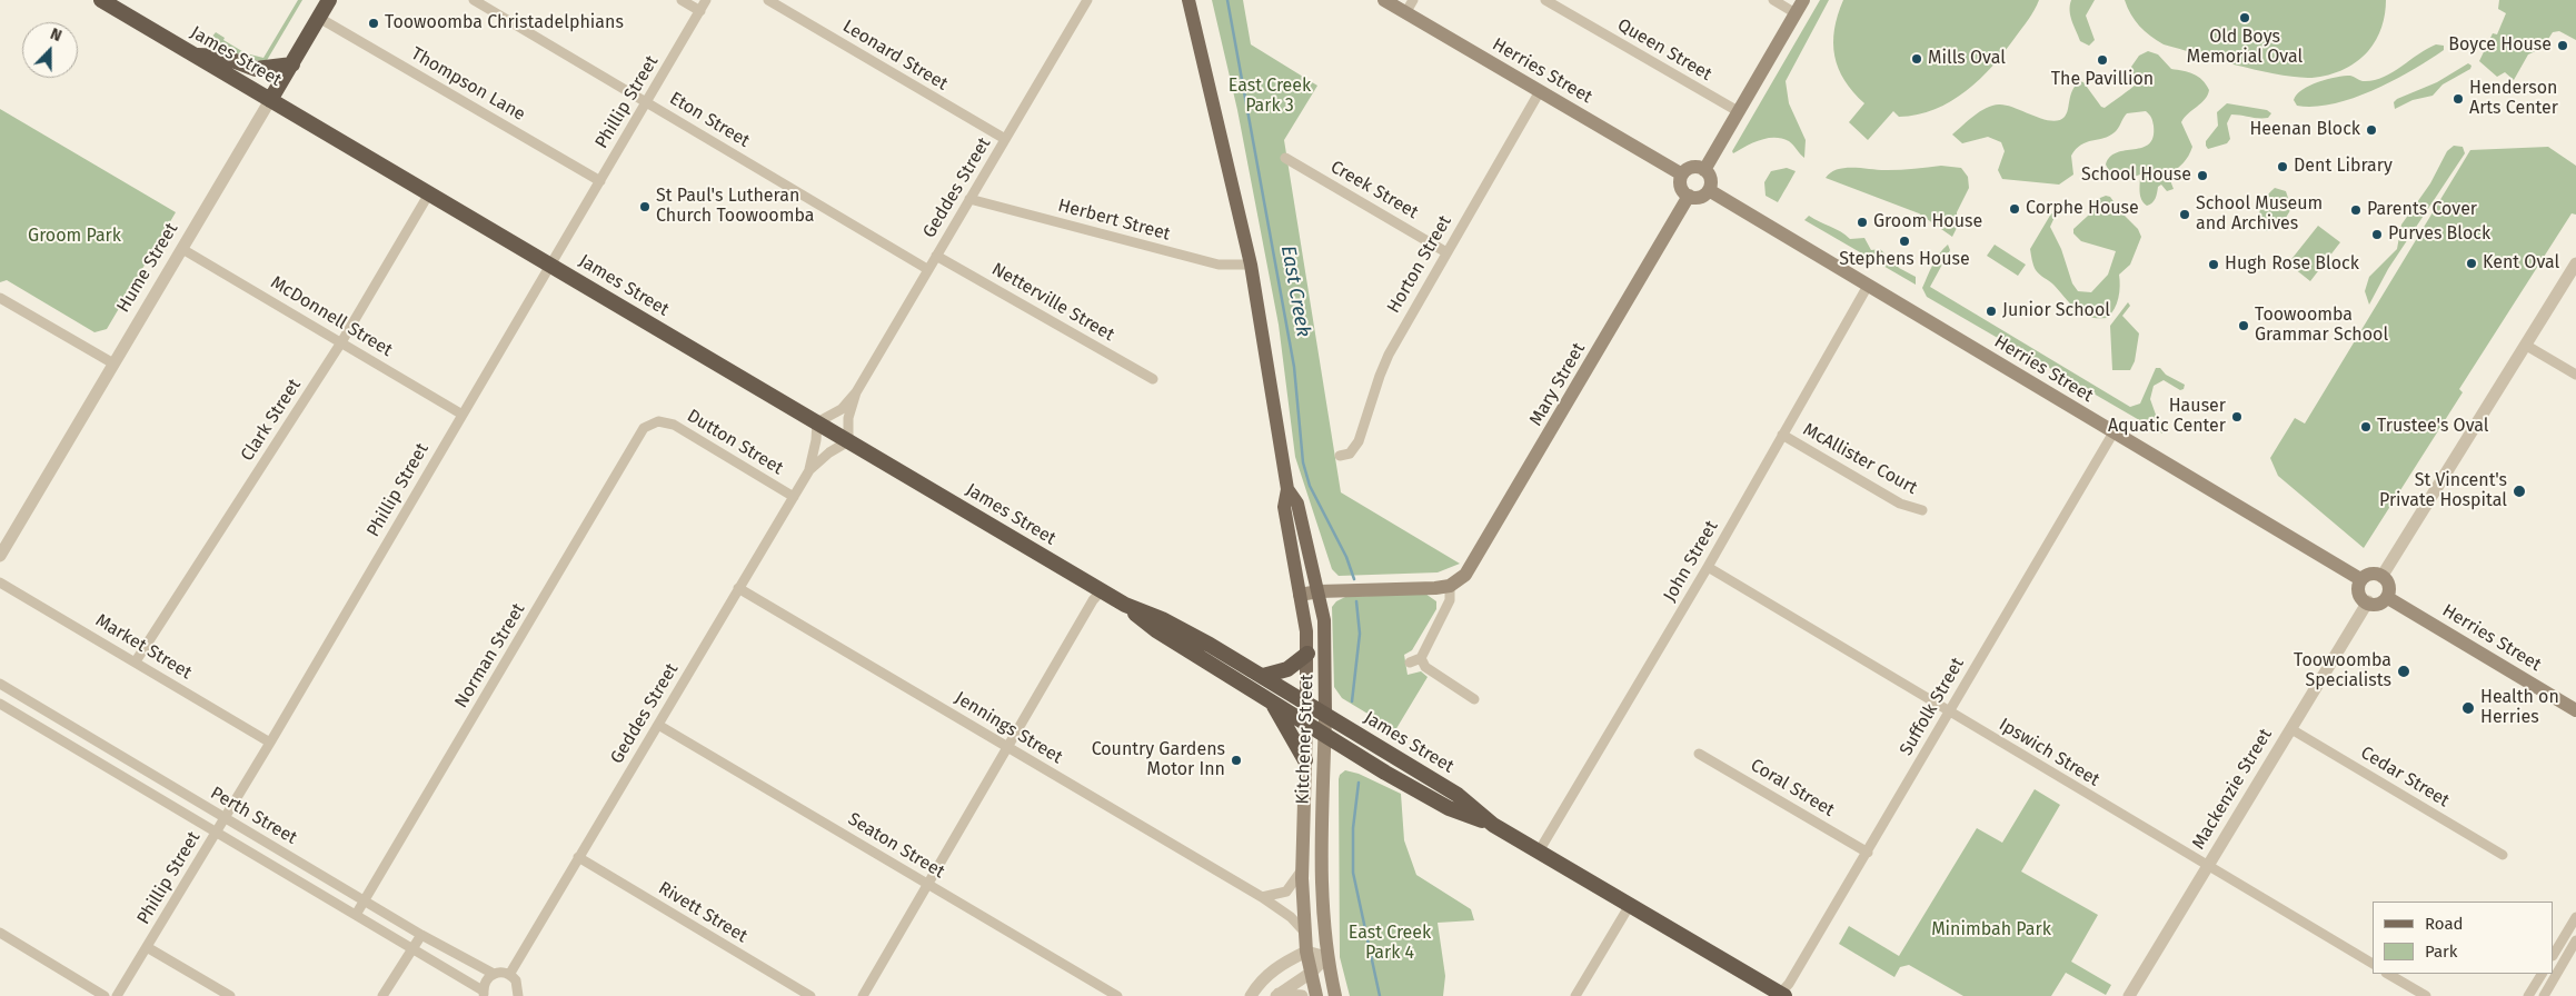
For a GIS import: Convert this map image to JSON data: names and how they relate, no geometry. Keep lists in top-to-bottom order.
{
  "streets": {
    "highway": ["James Street", "Hume Street"],
    "main road": ["Herries Street", "Mary Street", "Kitchener Street"],
    "street": [
      "Queen Street",
      "Leonard Street",
      "Thompson Lane",
      "Phillip Street",
      "Eton Street",
      "Geddes Street",
      "Creek Street",
      "Herbert Street",
      "Horton Street",
      "Netterville Street",
      "McDonnell Street",
      "Clark Street",
      "Dutton Street",
      "McAllister Court",
      "John Street",
      "Market Street",
      "Norman Street",
      "Suffolk Street",
      "Jennings Street",
      "Ipswich Street",
      "Cedar Street",
      "Coral Street",
      "Mackenzie Street",
      "Perth Street",
      "Seaton Street",
      "Rivett Street"
    ]
  },
  "crossings": [
    ["Leonard Street", "Geddes Street"],
    ["James Street", "Phillip Street"],
    ["James Street", "Geddes Street"],
    ["James Street", "Hume Street"],
    ["James Street", "Clark Street"],
    ["James Street", "John Street"],
    ["James Street", "Suffolk Street"],
    ["James Street", "Kitchener Street"],
    ["Herries Street", "Horton Street"],
    ["Herries Street", "Mary Street"],
    ["Herries Street", "John Street"],
    ["Herries Street", "Suffolk Street"],
    ["Herries Street", "Mackenzie Street"],
    ["Thompson Lane", "Phillip Street"],
    ["Thompson Lane", "Hume Street"],
    ["Phillip Street", "Eton Street"],
    ["Phillip Street", "McDonnell Street"],
    ["Phillip Street", "Market Street"],
    ["Phillip Street", "Perth Street"],
    ["Eton Street", "Geddes Street"],
    ["Geddes Street", "Herbert Street"],
    ["Geddes Street", "Netterville Street"],
    ["Geddes Street", "Dutton Street"],
    ["Geddes Street", "Jennings Street"],
    ["Geddes Street", "Seaton Street"],
    ["Geddes Street", "Rivett Street"],
    ["Creek Street", "Horton Street"],
    ["Herbert Street", "Kitchener Street"],
    ["Hume Street", "McDonnell Street"],
    ["McDonnell Street", "Clark Street"],
    ["Clark Street", "Market Street"],
    ["Dutton Street", "Norman Street"],
    ["McAllister Court", "John Street"],
    ["John Street", "Ipswich Street"],
    ["Norman Street", "Perth Street"],
    ["Suffolk Street", "Ipswich Street"],
    ["Suffolk Street", "Coral Street"],
    ["Jennings Street", "Kitchener Street"],
    ["Ipswich Street", "Mackenzie Street"],
    ["Cedar Street", "Mackenzie Street"]
  ],
  "water": ["East Creek"],
  "parks": [
    "East Creek Park 3",
    "Groom Park",
    "Minimbah Park",
    "East Creek Park 4"
  ],
  "places": [
    "Old Boys Memorial Oval",
    "Toowoomba Christadelphians",
    "Boyce House",
    "Mills Oval",
    "The Pavillion",
    "Henderson Arts Center",
    "Heenan Block",
    "Dent Library",
    "School House",
    "St Paul's Lutheran Church Toowoomba",
    "Corphe House",
    "Parents Cover",
    "School Museum and Archives",
    "Groom House",
    "Purves Block",
    "Stephens House",
    "Kent Oval",
    "Hugh Rose Block",
    "Junior School",
    "Toowoomba Grammar School",
    "Hauser Aquatic Center",
    "Trustee's Oval",
    "St Vincent's Private Hospital",
    "Toowoomba Specialists",
    "Health on Herries",
    "Country Gardens Motor Inn"
  ],
  "legend": ["Road", "Park"],
  "north": "top"
}
